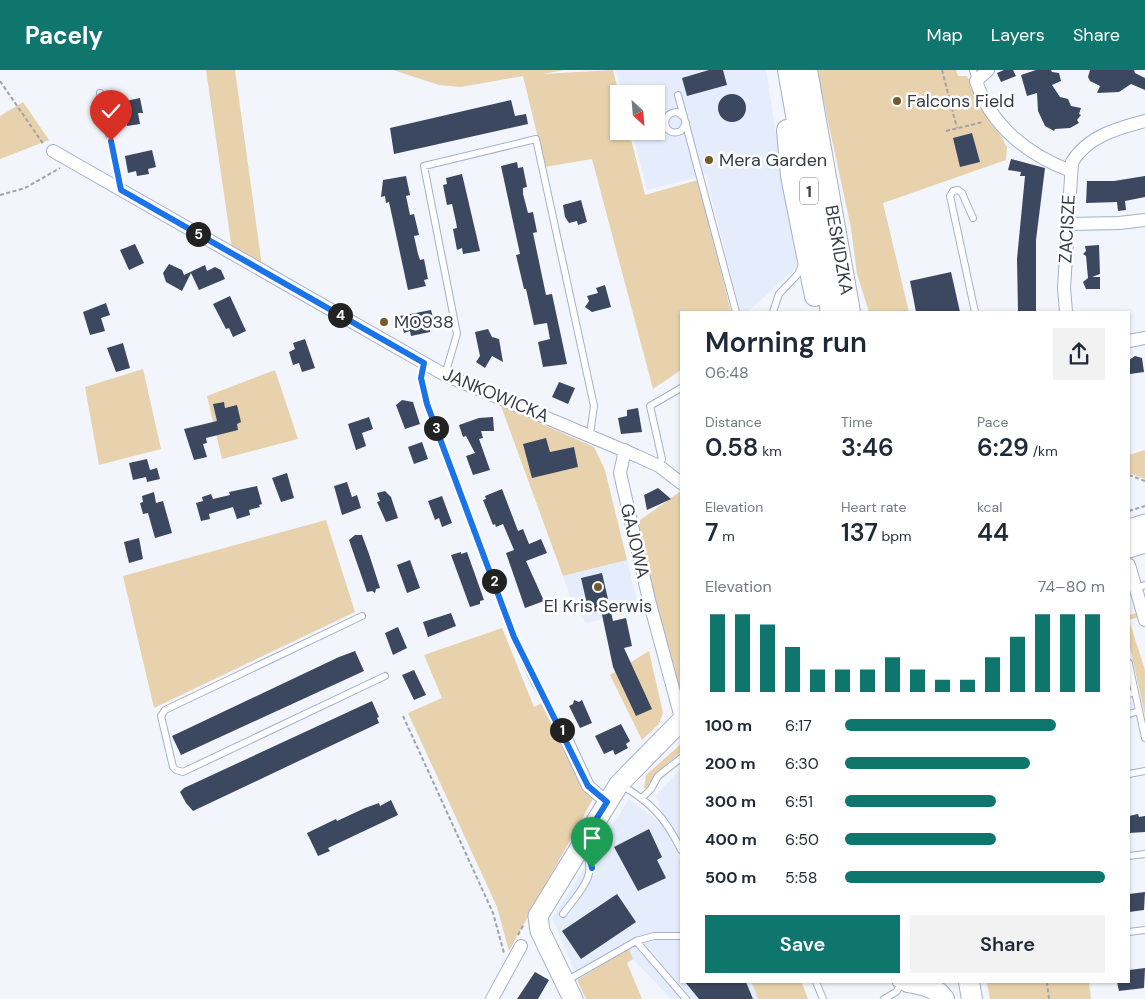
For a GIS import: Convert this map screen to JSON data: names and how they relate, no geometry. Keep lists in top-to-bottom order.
{
  "streets": {
    "main road": ["1", "BESKIDZKA"],
    "street": ["ZACISZE", "JANKOWICKA", "GAJOWA"]
  },
  "crossings": [
    ["JANKOWICKA", "GAJOWA"]
  ],
  "places": [
    "Falcons Field",
    "Mera Garden",
    "M0938",
    "El Kris Serwis"
  ],
  "north": "bottom right",
  "page": {
    "header": "Pacely",
    "nav": ["Map", "Layers", "Share"],
    "pins": [
      "5",
      "4",
      "3",
      "2",
      "1"
    ],
    "heading": ["Morning run", "06:48"],
    "stats": [
      ["Distance", "0.58 km"],
      ["Time", "3:46"],
      ["Pace", "6:29 /km"],
      ["Elevation", "7 m"],
      ["Heart rate", "137 bpm"],
      ["kcal", "44"]
    ],
    "chart": ["Elevation", "74–80 m"],
    "list": [
      {
        "name": "100 m",
        "note": "6:17"
      },
      {
        "name": "200 m",
        "note": "6:30"
      },
      {
        "name": "300 m",
        "note": "6:51"
      },
      {
        "name": "400 m",
        "note": "6:50"
      },
      {
        "name": "500 m",
        "note": "5:58"
      }
    ],
    "buttons": ["Save", "Share"]
  }
}
